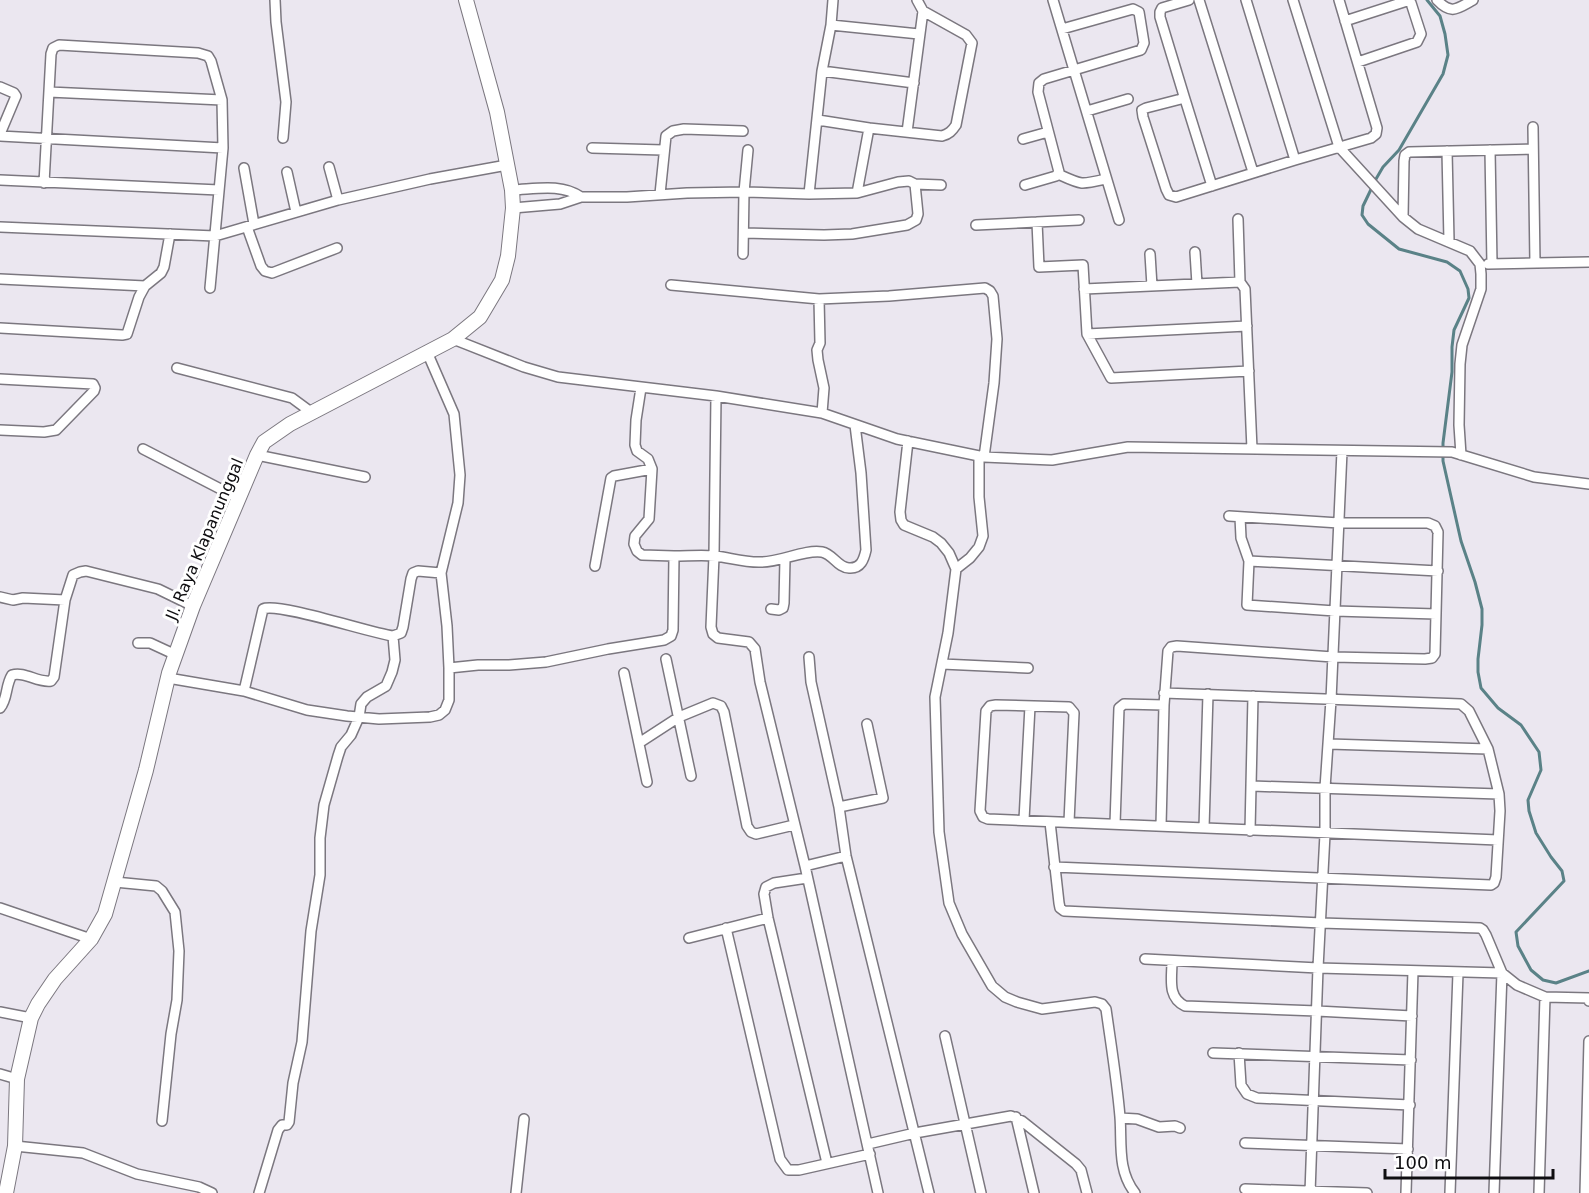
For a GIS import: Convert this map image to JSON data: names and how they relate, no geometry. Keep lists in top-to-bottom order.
{
  "streets": {
    "street": ["Jl. Raya Klapanunggal"]
  },
  "scale_bar": "100 m"
}
